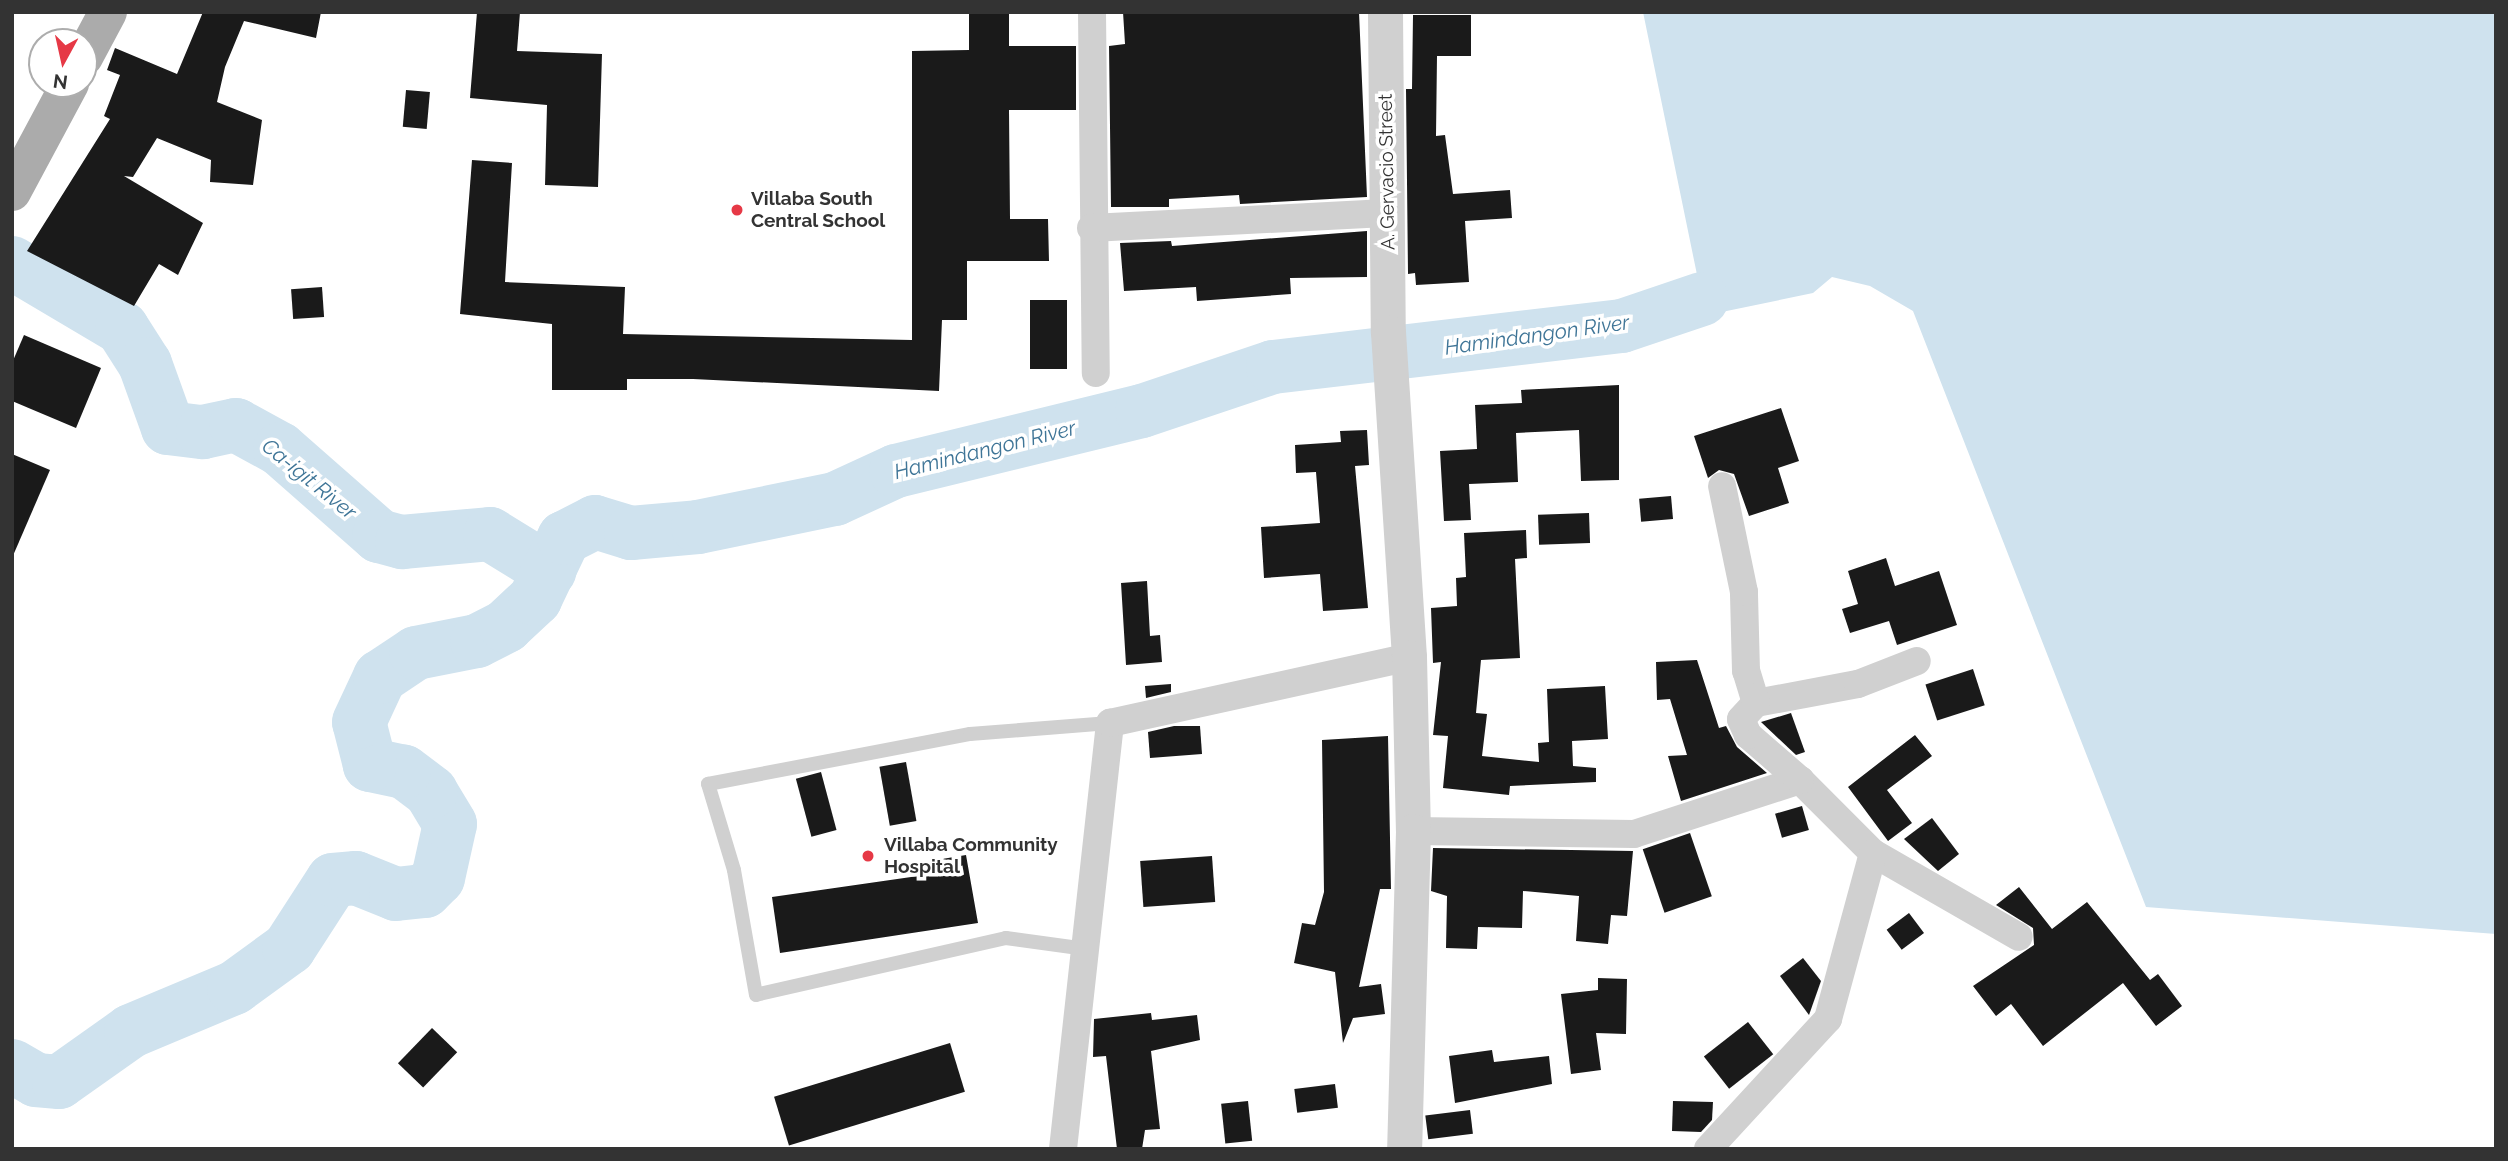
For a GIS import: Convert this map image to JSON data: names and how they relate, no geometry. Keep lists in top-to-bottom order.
{
  "streets": {
    "street": ["A. Gervacio Street"]
  },
  "water": ["Hamindangon River", "Ca-igit River"],
  "places": ["Villaba South Central School", "Villaba Community Hospital"],
  "north": "bottom"
}
